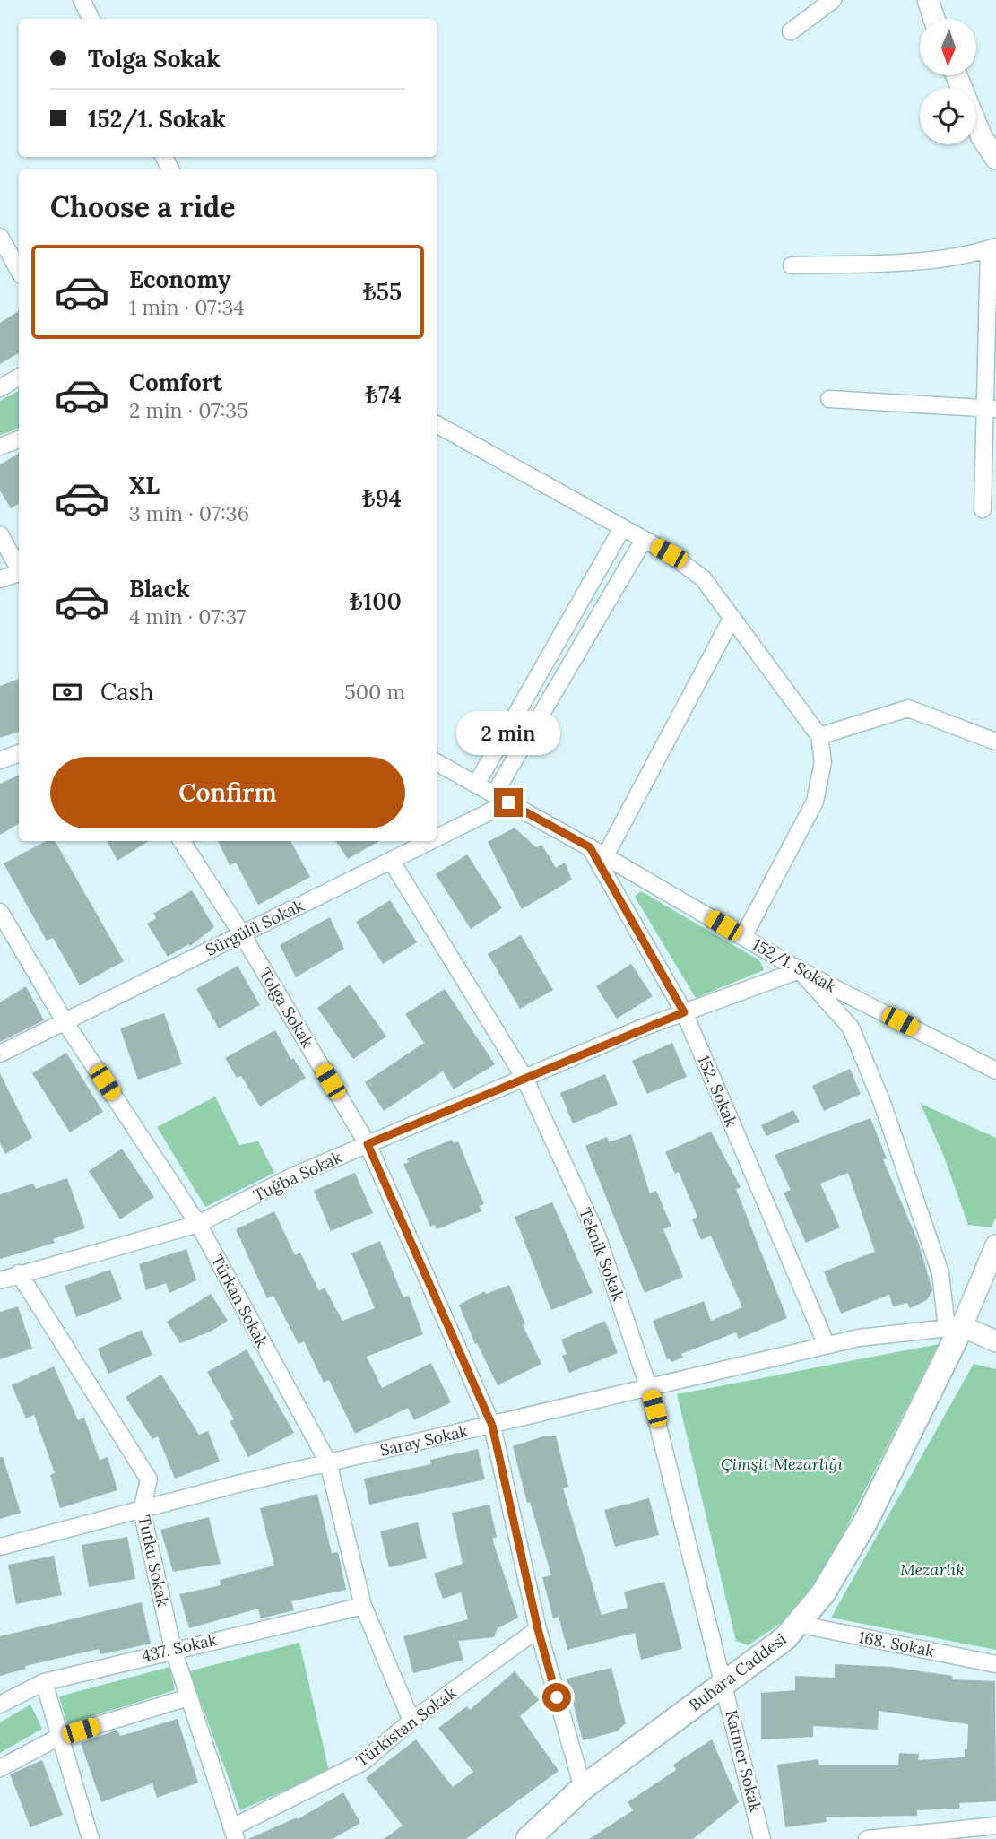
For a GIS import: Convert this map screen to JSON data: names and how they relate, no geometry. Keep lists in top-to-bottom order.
{
  "streets": {
    "main road": ["Buhara Caddesi"],
    "street": [
      "Sürgülü Sokak",
      "152/1. Sokak",
      "Tolga Sokak",
      "152. Sokak",
      "Tuğba Sokak",
      "Teknik Sokak",
      "Türkan Sokak",
      "Saray Sokak",
      "Tutku Sokak",
      "168. Sokak",
      "437. Sokak",
      "Türkistan Sokak",
      "Katmer Sokak"
    ]
  },
  "crossings": [
    ["Sürgülü Sokak", "152/1. Sokak"],
    ["Sürgülü Sokak", "Tolga Sokak"],
    ["Sürgülü Sokak", "Teknik Sokak"],
    ["Sürgülü Sokak", "Türkan Sokak"],
    ["152/1. Sokak", "152. Sokak"],
    ["152/1. Sokak", "Tuğba Sokak"],
    ["Tolga Sokak", "Tuğba Sokak"],
    ["Tolga Sokak", "Saray Sokak"],
    ["Tolga Sokak", "Buhara Caddesi"],
    ["Tolga Sokak", "Türkistan Sokak"],
    ["152. Sokak", "Tuğba Sokak"],
    ["152. Sokak", "Saray Sokak"],
    ["Tuğba Sokak", "Teknik Sokak"],
    ["Tuğba Sokak", "Türkan Sokak"],
    ["Tuğba Sokak", "Tutku Sokak"],
    ["Teknik Sokak", "Saray Sokak"],
    ["Teknik Sokak", "Buhara Caddesi"],
    ["Teknik Sokak", "Katmer Sokak"],
    ["Türkan Sokak", "Saray Sokak"],
    ["Türkan Sokak", "437. Sokak"],
    ["Türkan Sokak", "Türkistan Sokak"],
    ["Saray Sokak", "Tutku Sokak"],
    ["Saray Sokak", "Buhara Caddesi"],
    ["Tutku Sokak", "437. Sokak"],
    ["Tutku Sokak", "Türkistan Sokak"],
    ["168. Sokak", "Buhara Caddesi"],
    ["Buhara Caddesi", "Katmer Sokak"]
  ],
  "parks": ["Çimşit Mezarlığı", "Mezarlık"],
  "north": "bottom",
  "page": {
    "banner": ["Tolga Sokak", "152/1. Sokak"],
    "heading": "Choose a ride",
    "list": [
      {
        "name": "Economy",
        "note": "1 min · 07:34",
        "value": "₺55"
      },
      {
        "name": "Comfort",
        "note": "2 min · 07:35",
        "value": "₺74"
      },
      {
        "name": "XL",
        "note": "3 min · 07:36",
        "value": "₺94"
      },
      {
        "name": "Black",
        "note": "4 min · 07:37",
        "value": "₺100"
      }
    ],
    "pay": ["Cash", "500 m"],
    "bubble": "2 min",
    "buttons": "Confirm"
  }
}
